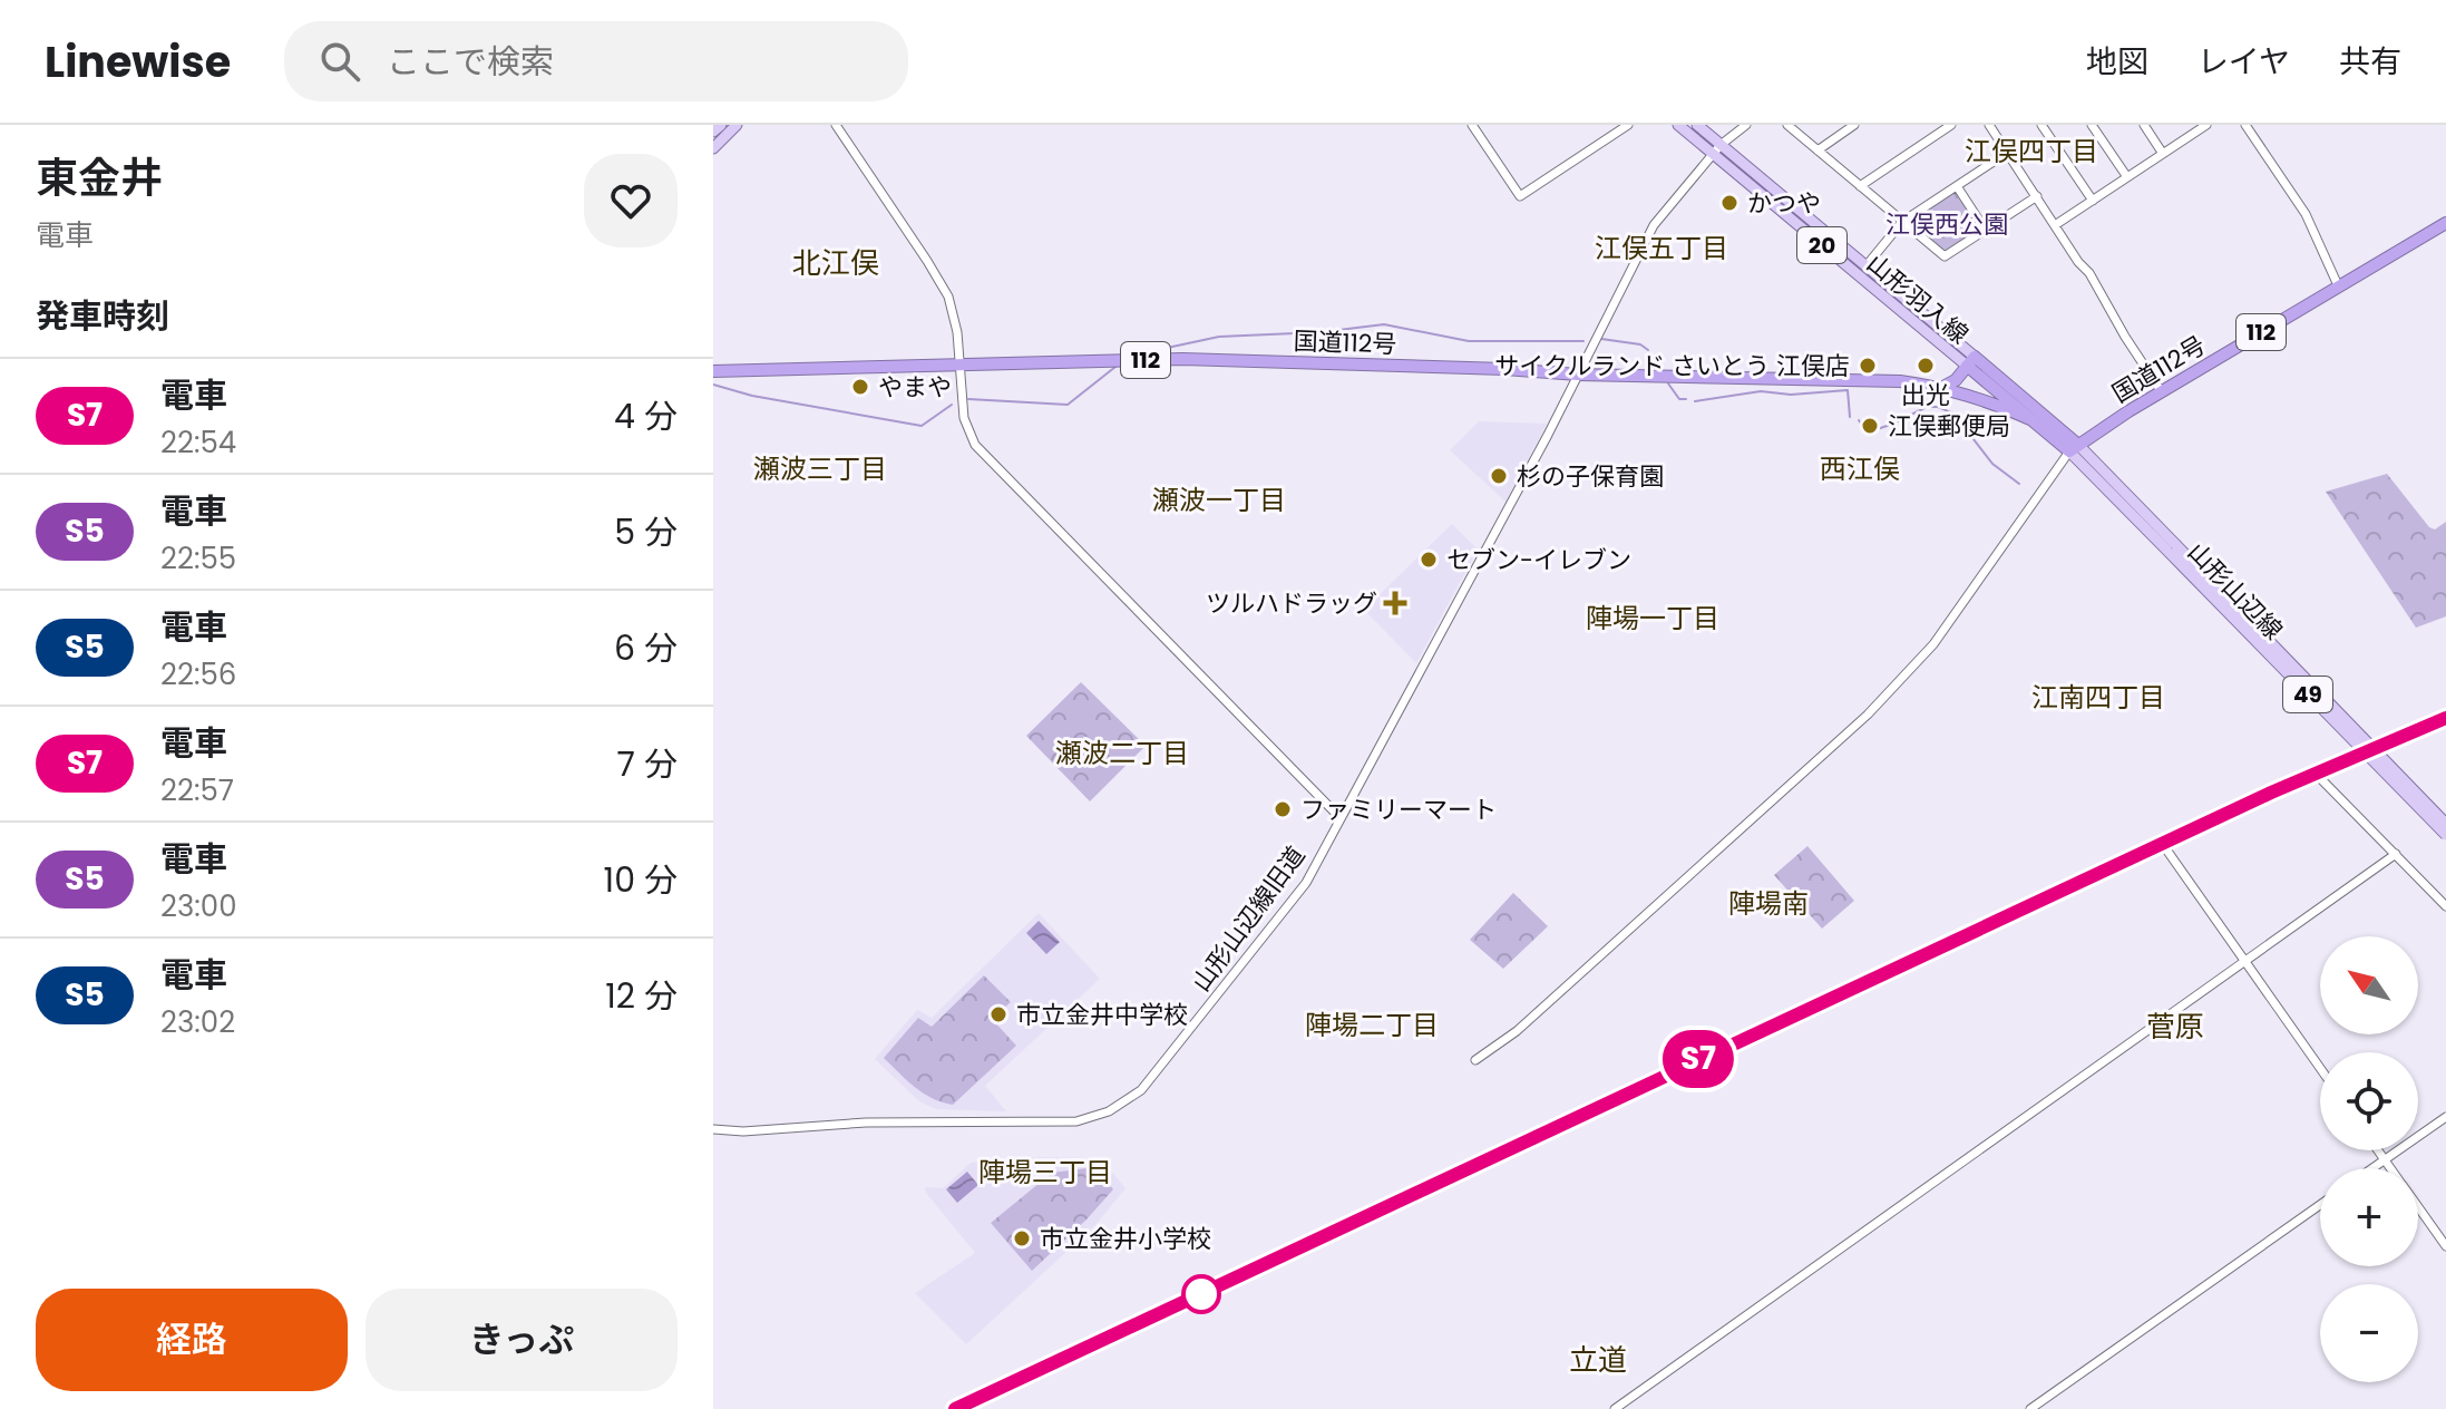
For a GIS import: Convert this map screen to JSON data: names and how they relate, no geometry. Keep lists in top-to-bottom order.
{
  "streets": {
    "highway": ["112", "国道112号"],
    "main road": [
      "20",
      "山形羽入線",
      "山形山辺線",
      "49"
    ],
    "street": ["山形山辺線旧道"]
  },
  "crossings": [
    ["山形羽入線", "山形山辺線旧道"],
    ["国道112号", "山形山辺線"],
    ["国道112号", "山形山辺線旧道"]
  ],
  "districts": [
    "江俣四丁目",
    "江俣五丁目",
    "北江俣",
    "瀬波三丁目",
    "西江俣",
    "瀬波一丁目",
    "陣場一丁目",
    "江南四丁目",
    "瀬波二丁目",
    "陣場南",
    "陣場二丁目",
    "菅原",
    "陣場三丁目",
    "立道"
  ],
  "parks": ["江俣西公園"],
  "places": {
    "other": [
      "かつや",
      "サイクルランド さいとう 江俣店",
      "出光",
      "やまや",
      "江俣郵便局",
      "杉の子保育園",
      "セブン-イレブン",
      "ファミリーマート",
      "市立金井中学校",
      "市立金井小学校"
    ],
    "health": ["ツルハドラッグ"]
  },
  "north": "top left",
  "page": {
    "header": "Linewise",
    "search": "ここで検索",
    "nav": ["地図", "レイヤ", "共有"],
    "heading": [
      ["東金井", "電車"],
      "発車時刻"
    ],
    "on_map": "S7",
    "list": [
      {
        "mark": "S7",
        "name": "電車",
        "note": "22:54",
        "value": "4 分"
      },
      {
        "mark": "S5",
        "name": "電車",
        "note": "22:55",
        "value": "5 分"
      },
      {
        "mark": "S5",
        "name": "電車",
        "note": "22:56",
        "value": "6 分"
      },
      {
        "mark": "S7",
        "name": "電車",
        "note": "22:57",
        "value": "7 分"
      },
      {
        "mark": "S5",
        "name": "電車",
        "note": "23:00",
        "value": "10 分"
      },
      {
        "mark": "S5",
        "name": "電車",
        "note": "23:02",
        "value": "12 分"
      }
    ],
    "map_buttons": ["+", "−"],
    "buttons": ["経路", "きっぷ"]
  }
}
